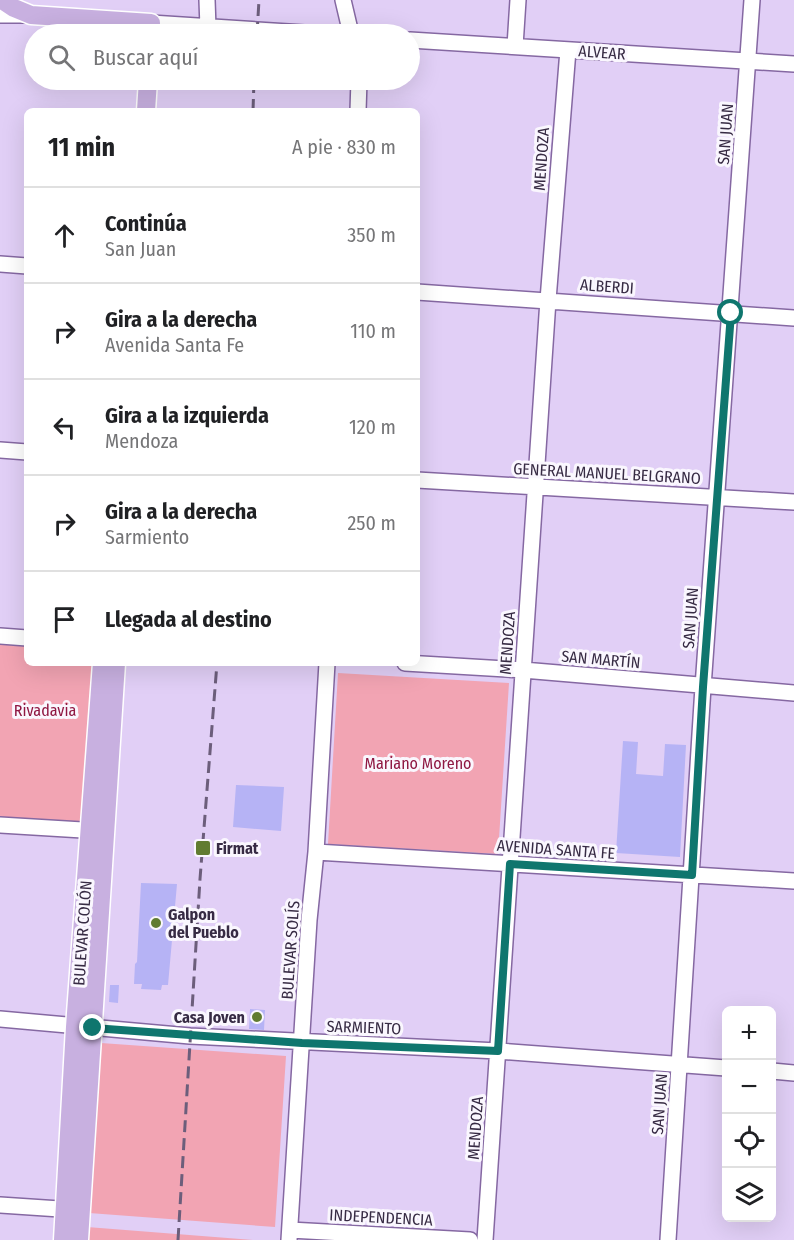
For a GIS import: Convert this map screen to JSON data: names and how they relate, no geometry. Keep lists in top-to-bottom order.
{
  "streets": {
    "main road": ["BULEVAR COLÓN"],
    "street": [
      "ALVEAR",
      "SAN JUAN",
      "MENDOZA",
      "ALBERDI",
      "GENERAL MANUEL BELGRANO",
      "SAN MARTÍN",
      "AVENIDA SANTA FE",
      "BULEVAR SOLÍS",
      "SARMIENTO",
      "INDEPENDENCIA"
    ]
  },
  "crossings": [
    ["ALVEAR", "SAN JUAN"],
    ["ALVEAR", "MENDOZA"],
    ["SAN JUAN", "ALBERDI"],
    ["SAN JUAN", "GENERAL MANUEL BELGRANO"],
    ["SAN JUAN", "SAN MARTÍN"],
    ["SAN JUAN", "AVENIDA SANTA FE"],
    ["SAN JUAN", "SARMIENTO"],
    ["MENDOZA", "ALBERDI"],
    ["MENDOZA", "GENERAL MANUEL BELGRANO"],
    ["MENDOZA", "SAN MARTÍN"],
    ["MENDOZA", "AVENIDA SANTA FE"],
    ["MENDOZA", "SARMIENTO"],
    ["AVENIDA SANTA FE", "BULEVAR SOLÍS"],
    ["BULEVAR COLÓN", "SARMIENTO"],
    ["BULEVAR SOLÍS", "SARMIENTO"],
    ["BULEVAR SOLÍS", "INDEPENDENCIA"]
  ],
  "parks": ["Rivadavia", "Mariano Moreno"],
  "places": {
    "transit": ["Firmat"],
    "other": ["Galpon del Pueblo", "Casa Joven"]
  },
  "page": {
    "search": "Buscar aquí",
    "heading": ["11 min", "A pie · 830 m"],
    "list": [
      ["Continúa", "San Juan", "350 m"],
      ["Gira a la derecha", "Avenida Santa Fe", "110 m"],
      ["Gira a la izquierda", "Mendoza", "120 m"],
      ["Gira a la derecha", "Sarmiento", "250 m"],
      "Llegada al destino"
    ],
    "map_buttons": ["+", "−"]
  }
}
